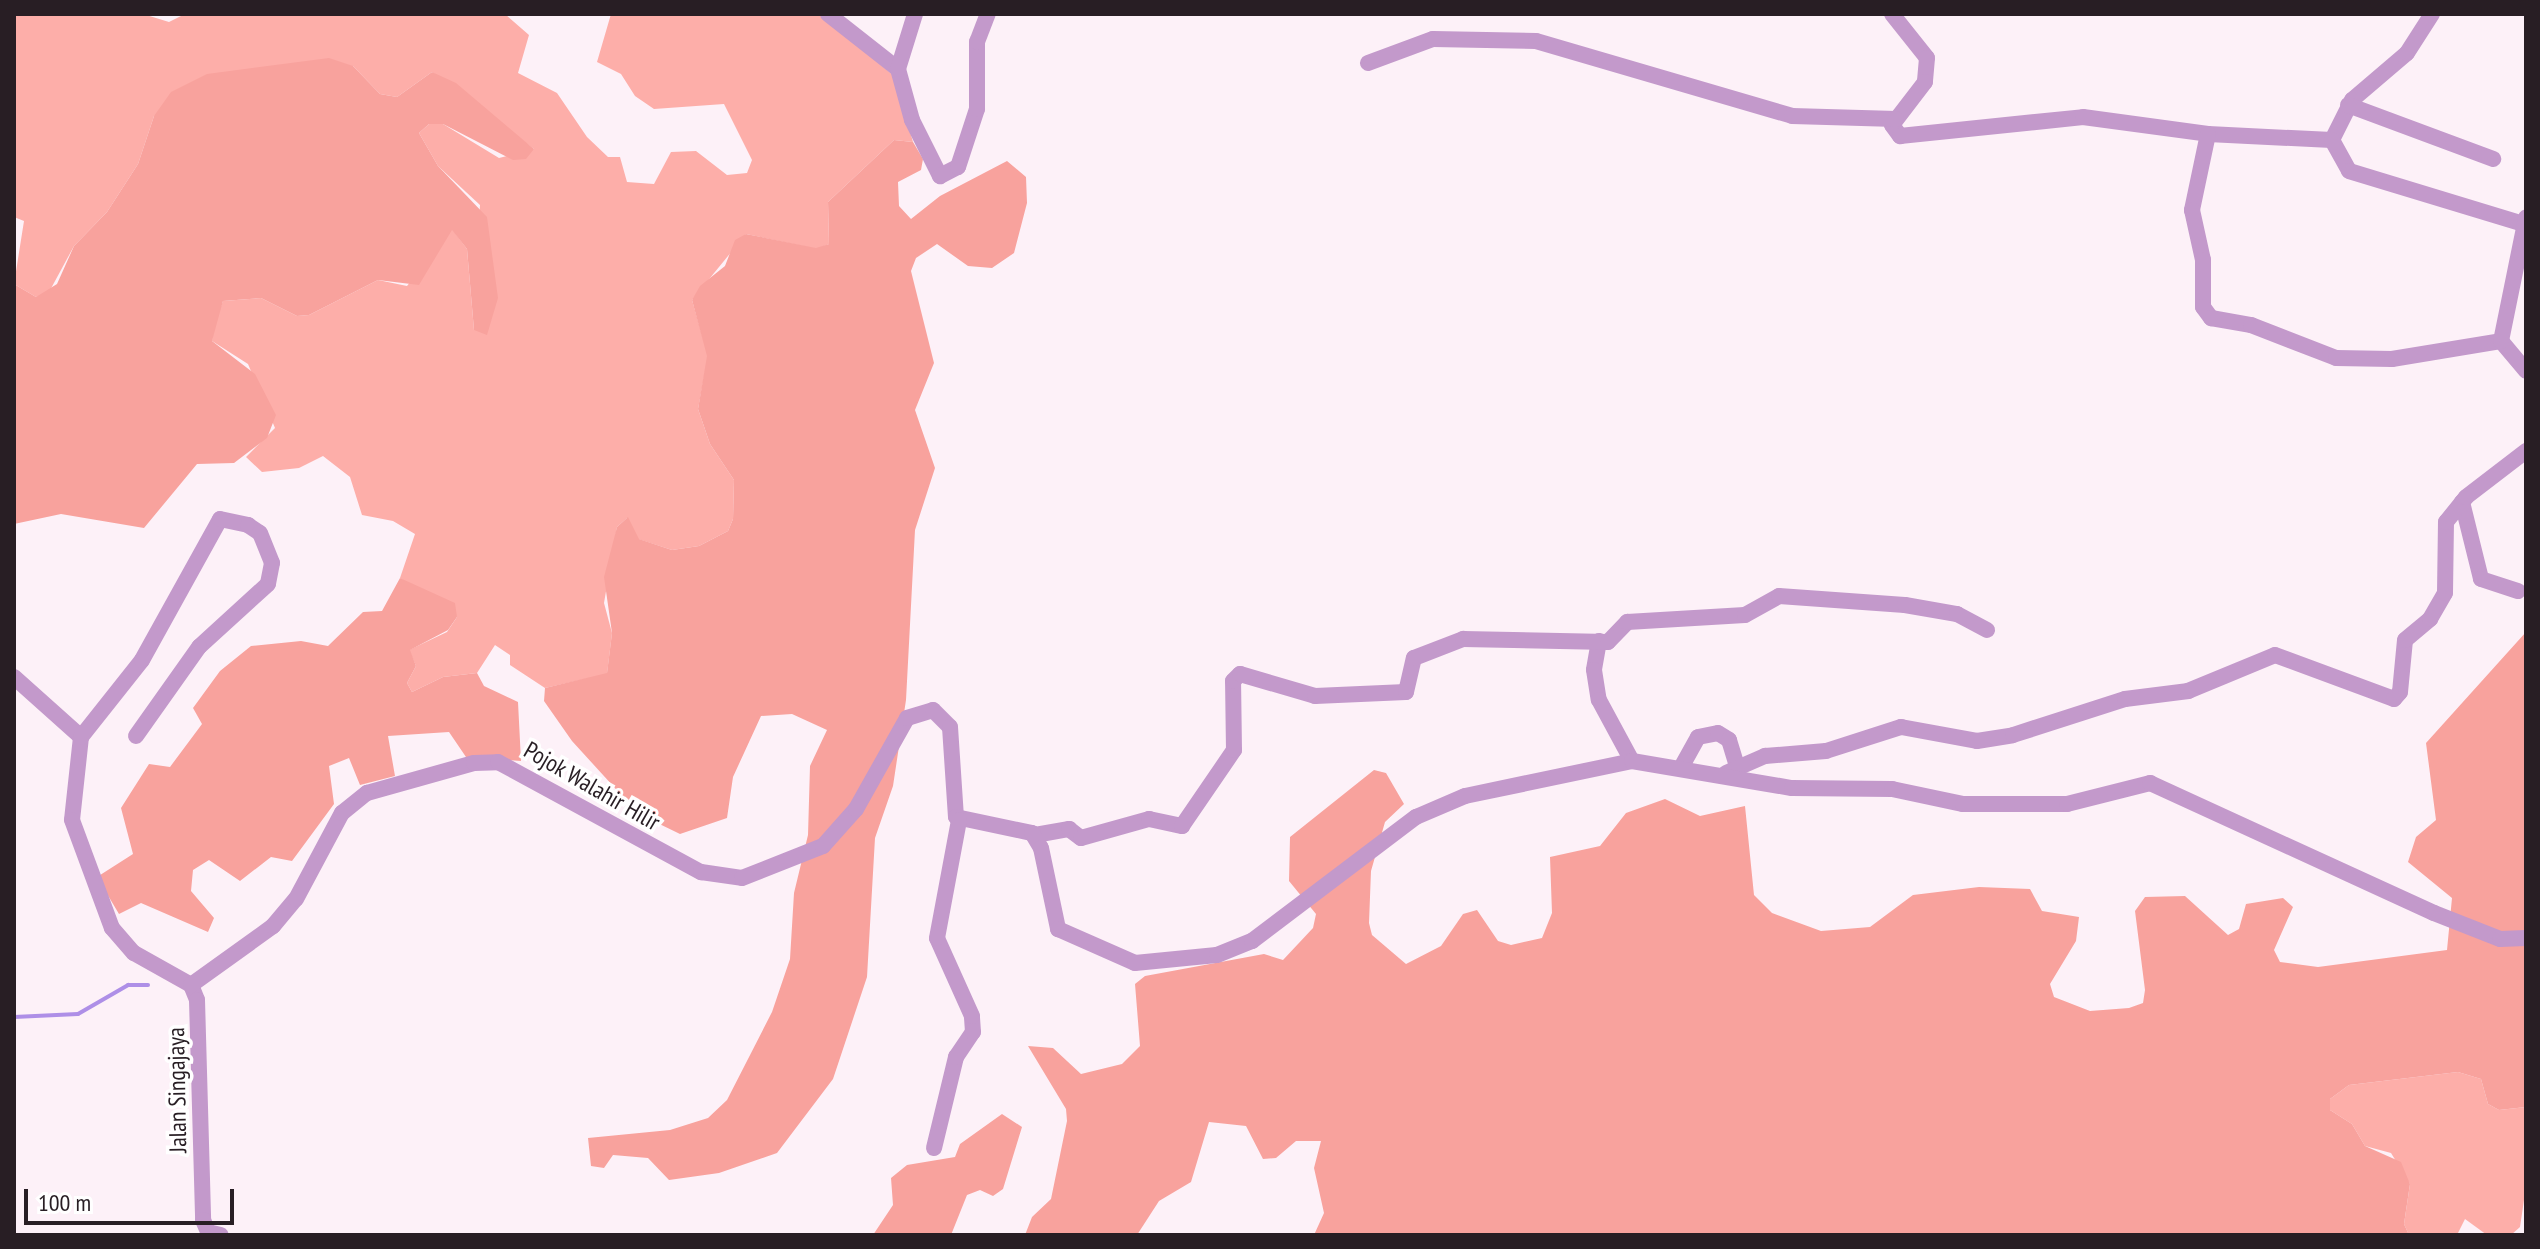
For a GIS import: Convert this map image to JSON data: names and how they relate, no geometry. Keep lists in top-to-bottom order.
{
  "streets": {
    "street": ["Pojok Walahir Hilir", "Jalan Singajaya"]
  },
  "crossings": [
    ["Pojok Walahir Hilir", "Jalan Singajaya"]
  ],
  "scale_bar": "100 m"
}
